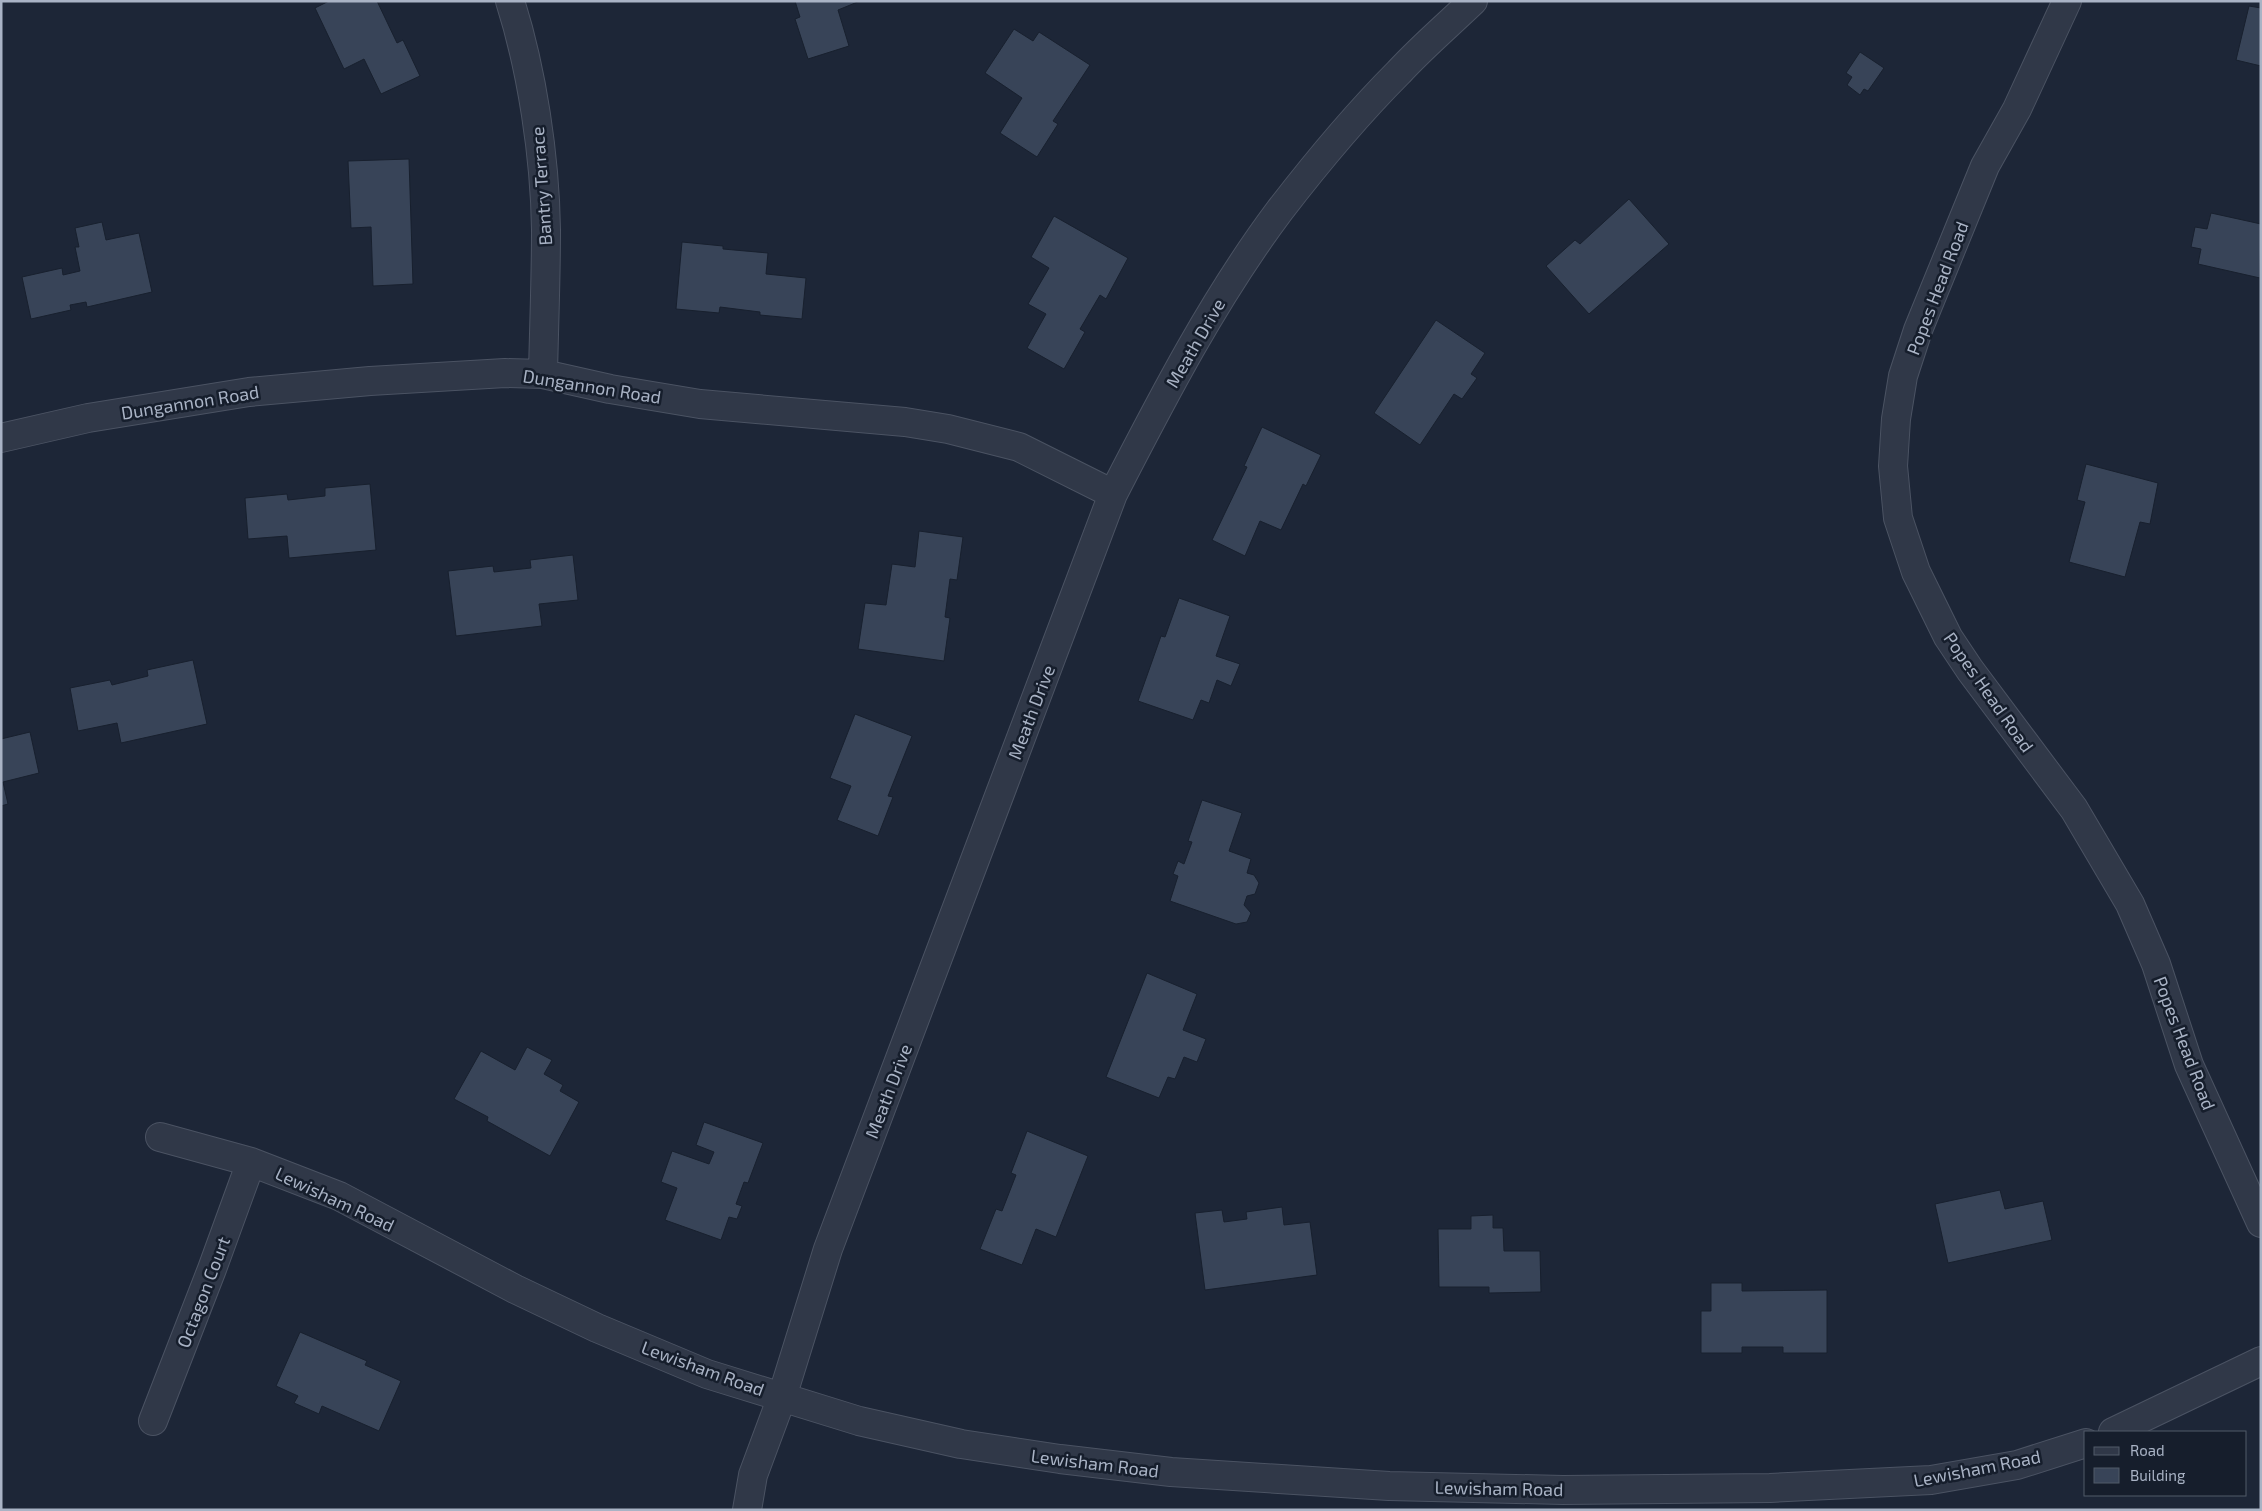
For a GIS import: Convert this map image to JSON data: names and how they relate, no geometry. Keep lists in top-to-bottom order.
{
  "streets": {
    "street": [
      "Bantry Terrace",
      "Popes Head Road",
      "Meath Drive",
      "Dungannon Road",
      "Lewisham Road",
      "Octagon Court"
    ]
  },
  "crossings": [
    ["Bantry Terrace", "Dungannon Road"],
    ["Meath Drive", "Dungannon Road"],
    ["Meath Drive", "Lewisham Road"],
    ["Lewisham Road", "Octagon Court"]
  ],
  "legend": ["Road", "Building"]
}
